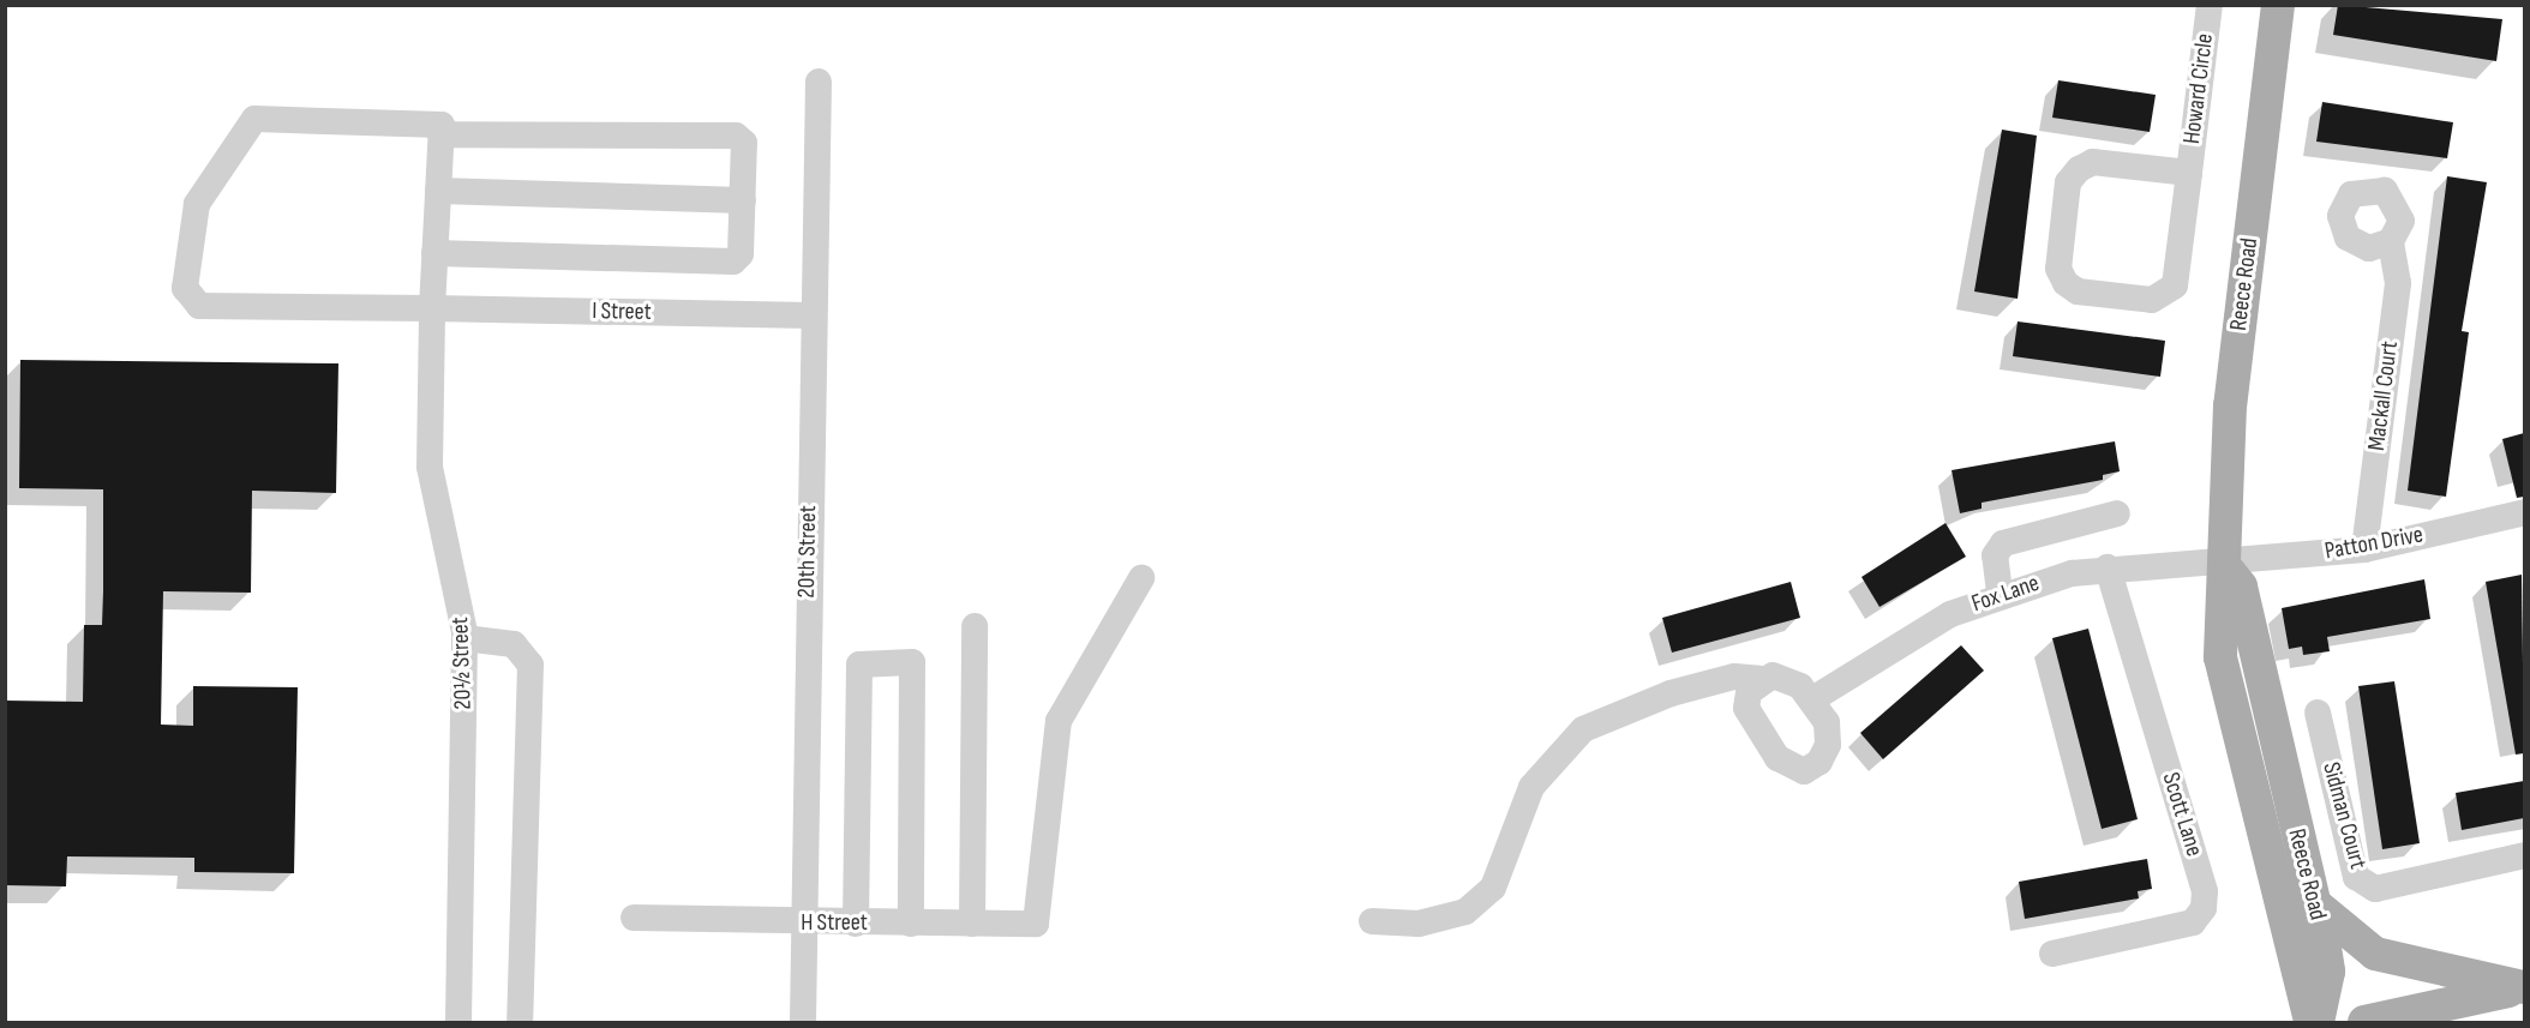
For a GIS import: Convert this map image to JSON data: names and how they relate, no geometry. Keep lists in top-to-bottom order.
{
  "streets": {
    "main road": ["Reece Road"],
    "street": [
      "Howard Circle",
      "I Street",
      "Mackall Court",
      "Patton Drive",
      "20th Street",
      "Fox Lane",
      "20½ Street",
      "Scott Lane",
      "Sidman Court",
      "H Street"
    ]
  },
  "crossings": [
    ["Reece Road", "Patton Drive"],
    ["Reece Road", "Fox Lane"],
    ["I Street", "20th Street"],
    ["I Street", "20½ Street"],
    ["Mackall Court", "Patton Drive"],
    ["Patton Drive", "Fox Lane"],
    ["20th Street", "H Street"],
    ["Fox Lane", "Scott Lane"]
  ]
}
